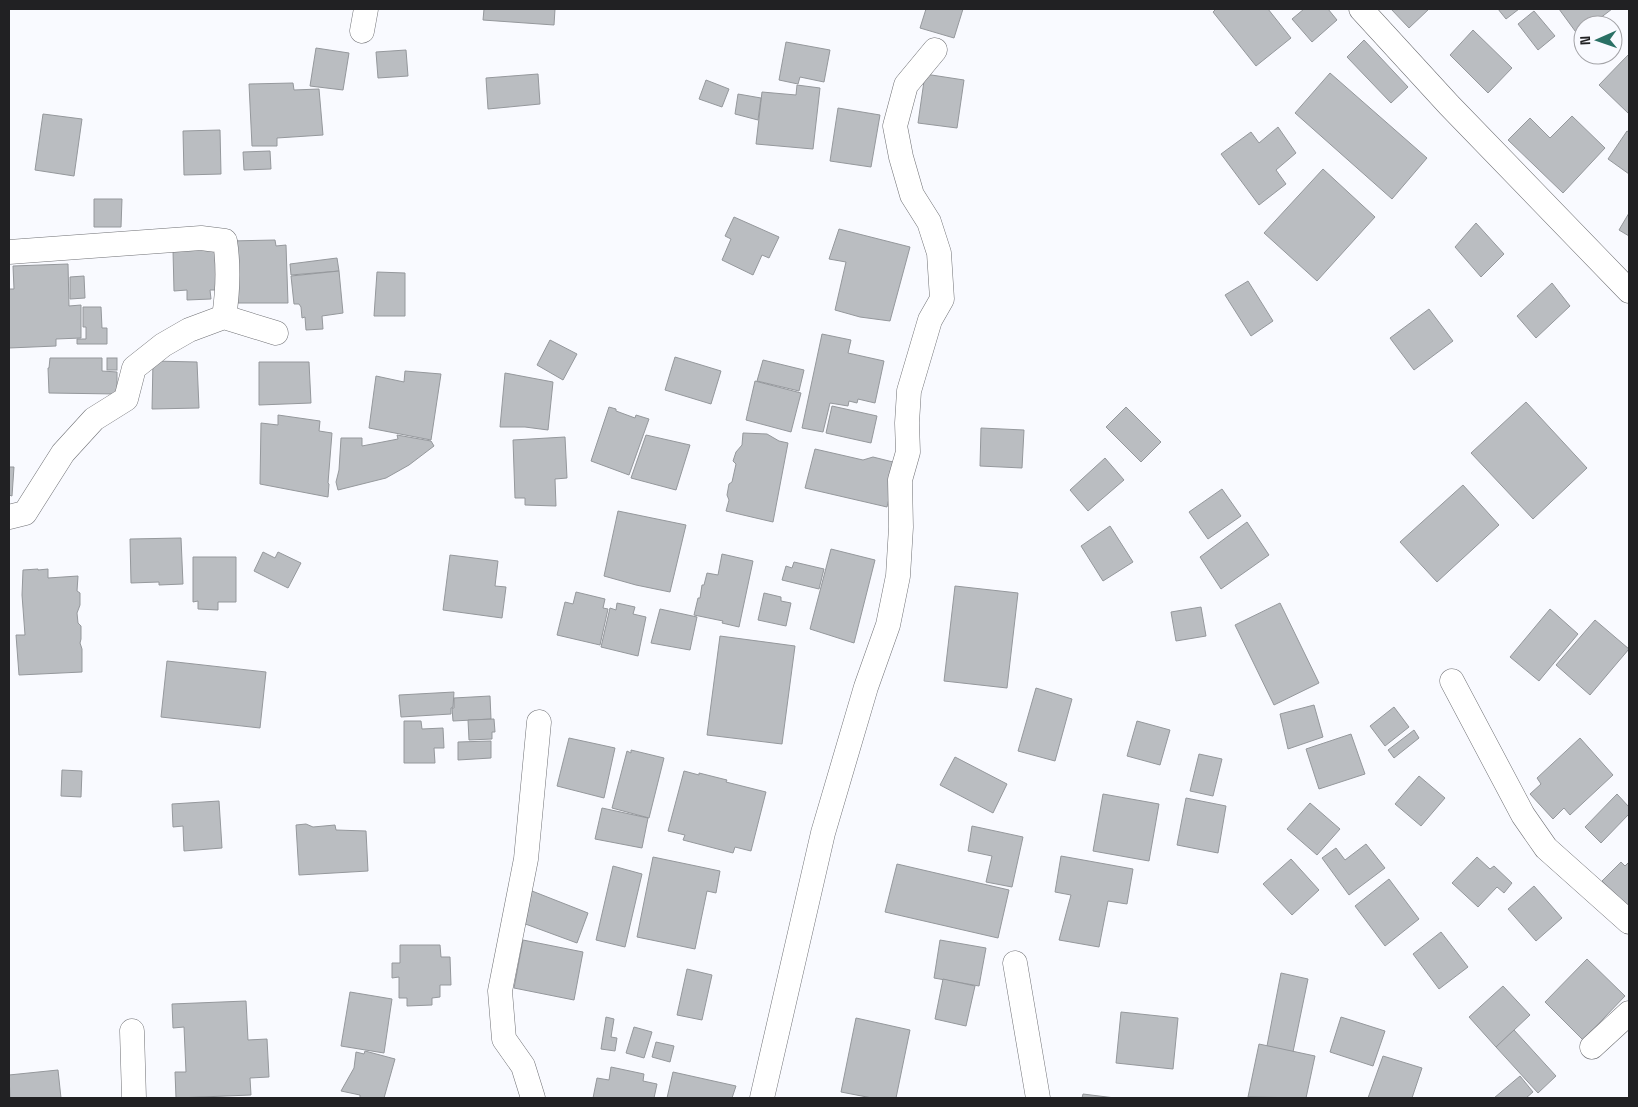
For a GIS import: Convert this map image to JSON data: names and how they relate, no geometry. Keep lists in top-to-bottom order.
{
  "north": "left"
}
